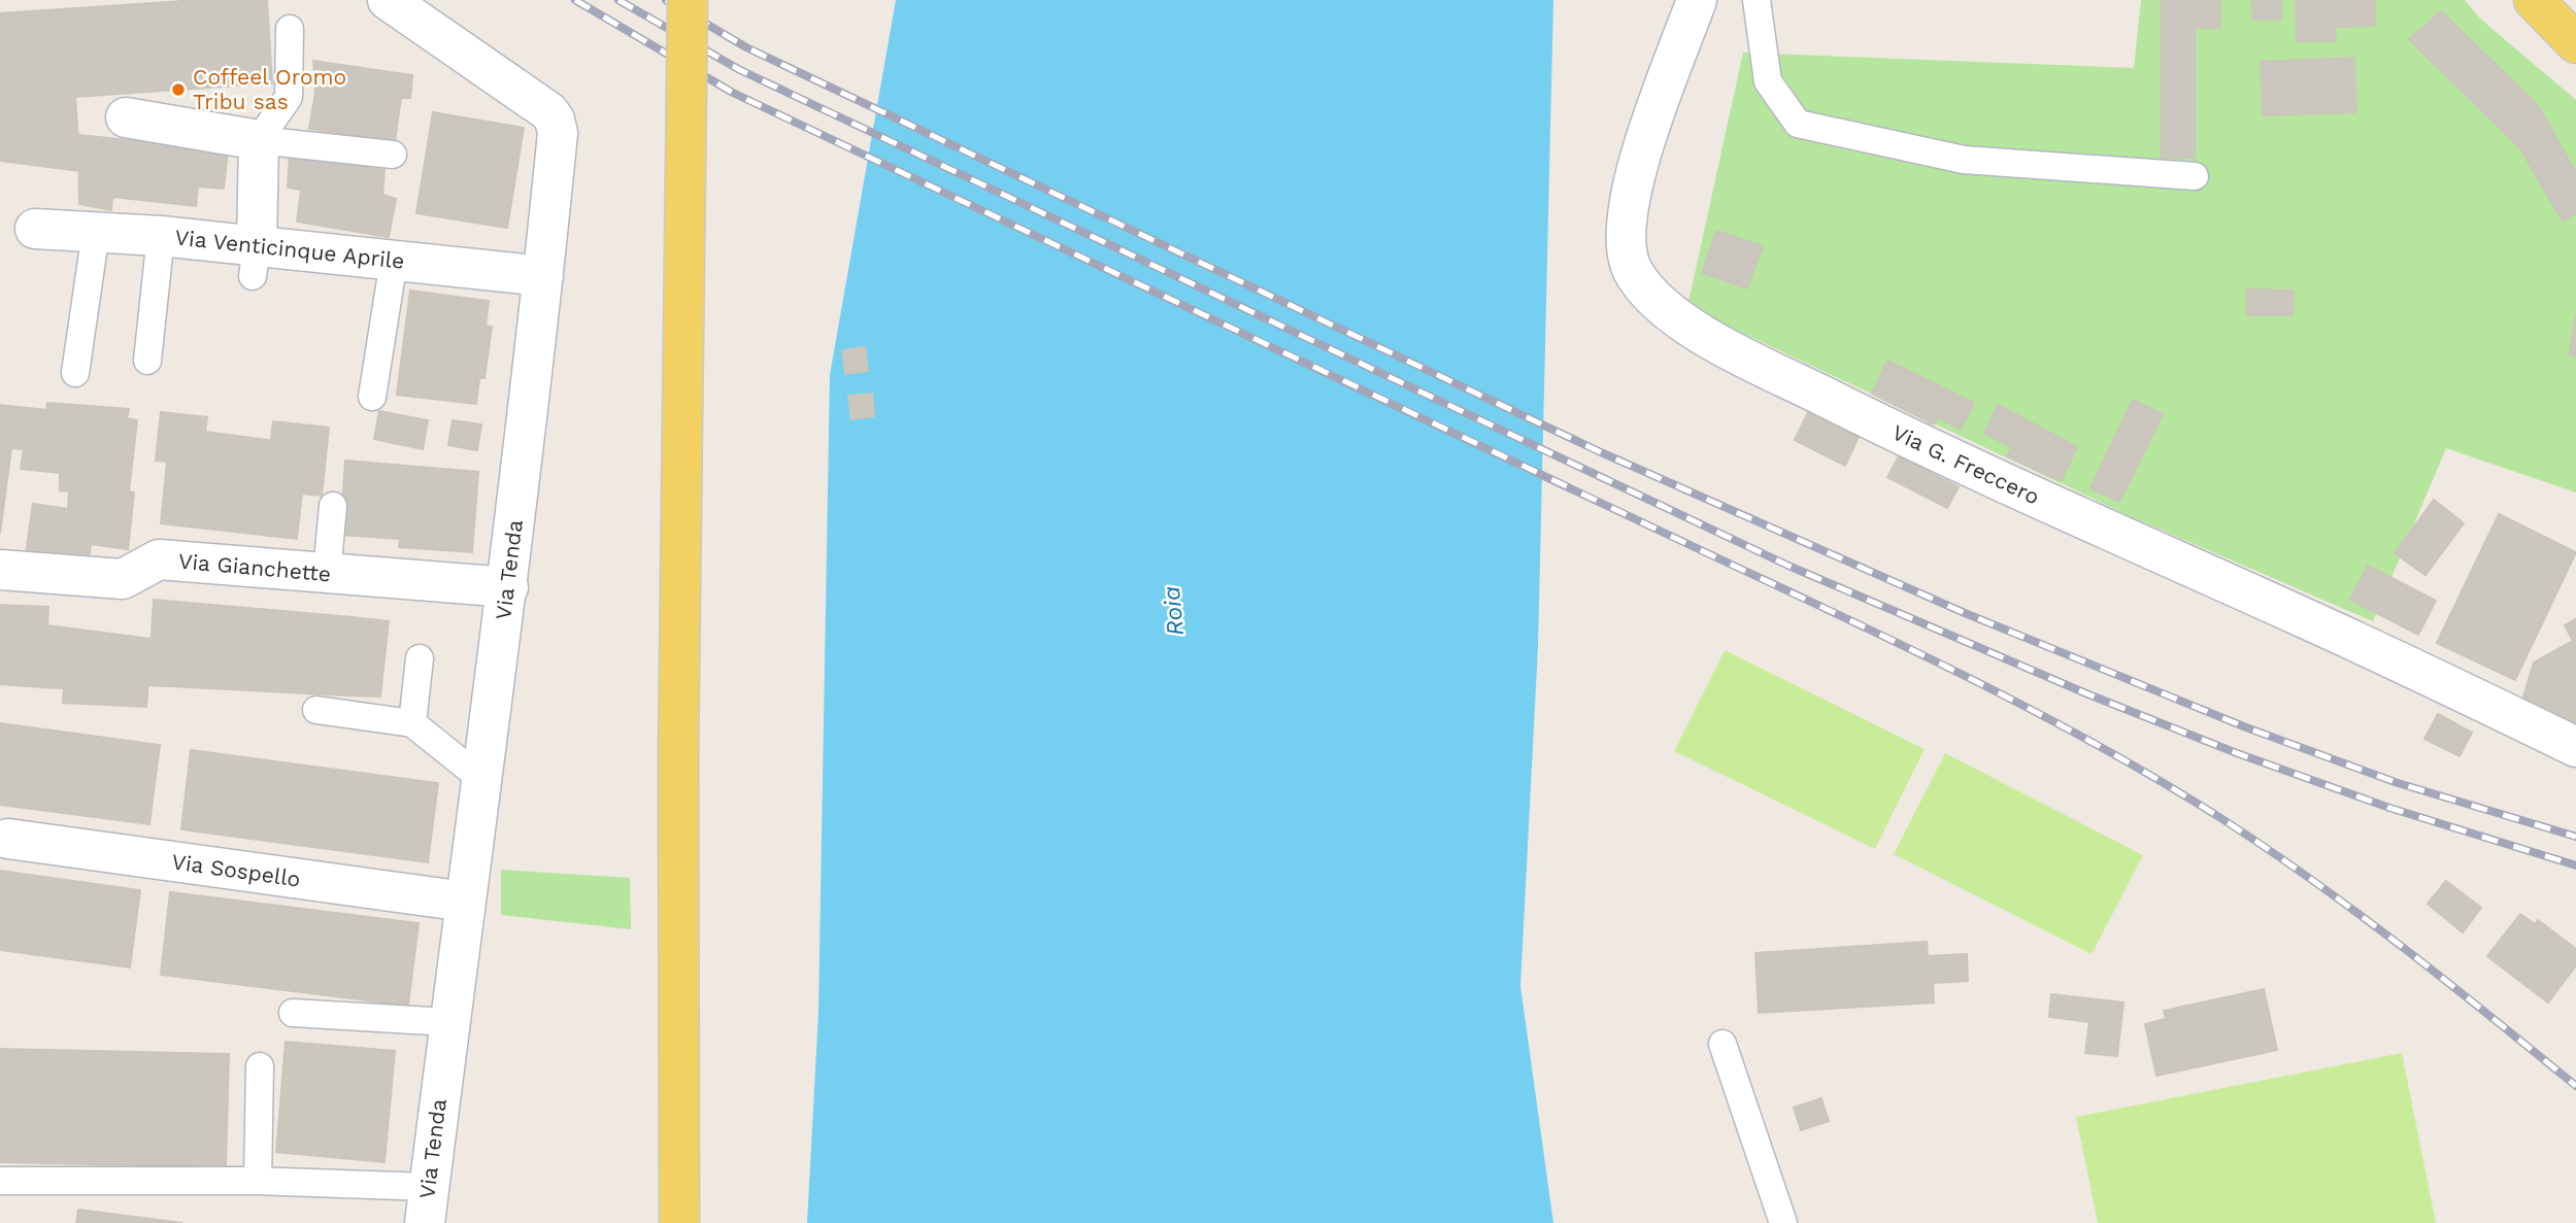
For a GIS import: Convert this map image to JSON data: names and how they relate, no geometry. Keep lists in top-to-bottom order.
{
  "streets": {
    "street": [
      "Via Venticinque Aprile",
      "Via G. Freccero",
      "Via Gianchette",
      "Via Tenda",
      "Via Sospello"
    ]
  },
  "crossings": [
    ["Via Venticinque Aprile", "Via Tenda"],
    ["Via Gianchette", "Via Tenda"],
    ["Via Tenda", "Via Sospello"]
  ],
  "water": ["Roia"],
  "places": ["Coffeel Oromo Tribu sas"]
}
